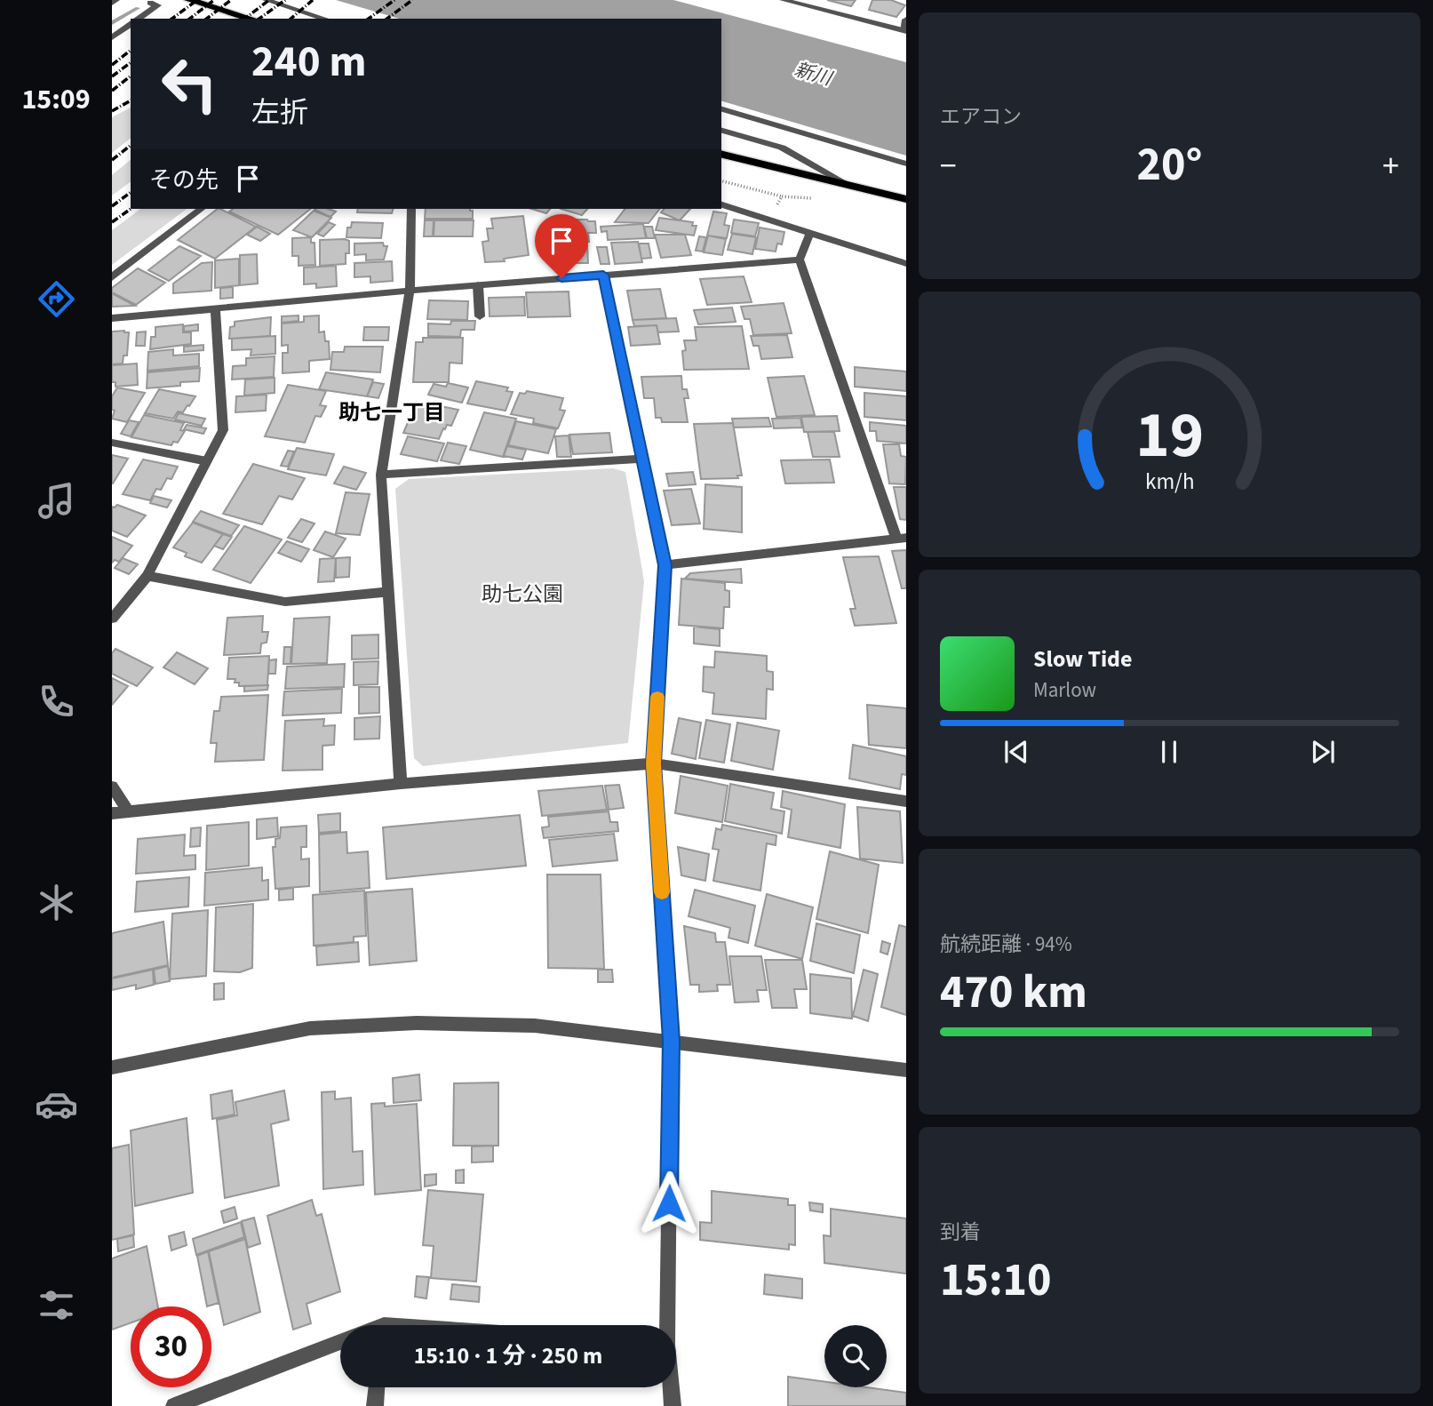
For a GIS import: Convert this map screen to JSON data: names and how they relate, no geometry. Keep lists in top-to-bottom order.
{
  "districts": ["助七一丁目"],
  "water": ["新川"],
  "parks": ["助七公園"],
  "page": {
    "tabs": "15:09",
    "tile": [
      "エアコン",
      ["航続距離 · 94%", "470 km"],
      ["到着", "15:10"]
    ],
    "turn": ["240 m", "左折"],
    "heat": ["−", "20°", "+"],
    "then": "その先",
    "song": ["Slow Tide", "Marlow"],
    "limit": "30",
    "trip": "15:10 · 1 分 · 250 m",
    "gauge": ["19", "km/h"]
  }
}
